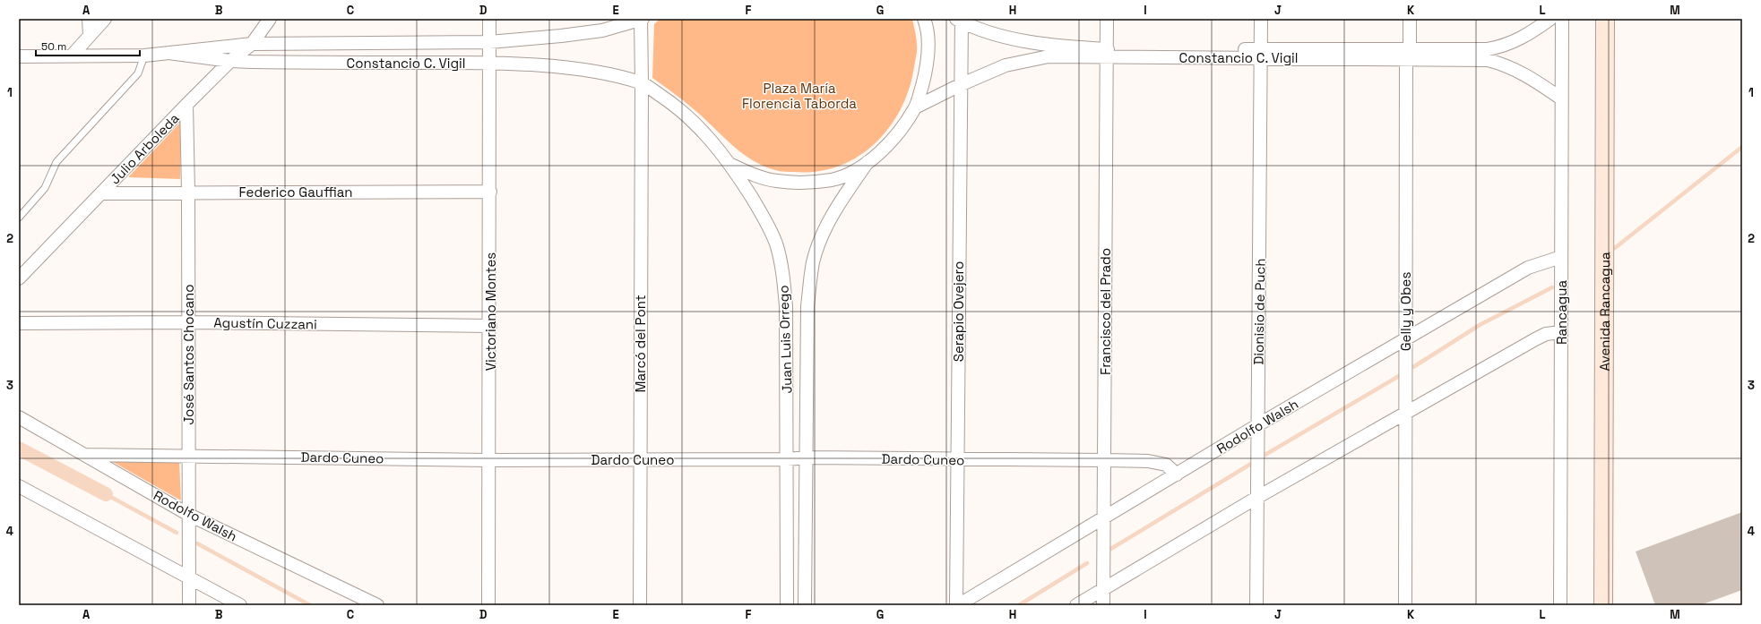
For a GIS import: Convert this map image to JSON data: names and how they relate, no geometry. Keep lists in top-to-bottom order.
{
  "streets": {
    "main road": ["Avenida Rancagua"],
    "street": [
      "Constancio C. Vigil",
      "Julio Arboleda",
      "Federico Gauffian",
      "Victoriano Montes",
      "Serapio Ovejero",
      "Francisco del Prado",
      "Dionisio de Puch",
      "Gelly y Obes",
      "Rancagua",
      "Agustín Cuzzani",
      "Juan Luis Orrego",
      "Marcó del Pont",
      "José Santos Chocano",
      "Rodolfo Walsh",
      "Dardo Cuneo"
    ]
  },
  "crossings": [
    ["Constancio C. Vigil", "Julio Arboleda"],
    ["Constancio C. Vigil", "Victoriano Montes"],
    ["Constancio C. Vigil", "Serapio Ovejero"],
    ["Constancio C. Vigil", "Francisco del Prado"],
    ["Constancio C. Vigil", "Dionisio de Puch"],
    ["Constancio C. Vigil", "Gelly y Obes"],
    ["Constancio C. Vigil", "Rancagua"],
    ["Constancio C. Vigil", "Juan Luis Orrego"],
    ["Constancio C. Vigil", "Marcó del Pont"],
    ["Julio Arboleda", "Federico Gauffian"],
    ["Julio Arboleda", "José Santos Chocano"],
    ["Federico Gauffian", "Victoriano Montes"],
    ["Federico Gauffian", "José Santos Chocano"],
    ["Victoriano Montes", "Agustín Cuzzani"],
    ["Victoriano Montes", "Dardo Cuneo"],
    ["Serapio Ovejero", "Rodolfo Walsh"],
    ["Serapio Ovejero", "Dardo Cuneo"],
    ["Francisco del Prado", "Rodolfo Walsh"],
    ["Francisco del Prado", "Dardo Cuneo"],
    ["Dionisio de Puch", "Rodolfo Walsh"],
    ["Gelly y Obes", "Rodolfo Walsh"],
    ["Rancagua", "Rodolfo Walsh"],
    ["Agustín Cuzzani", "José Santos Chocano"],
    ["Juan Luis Orrego", "Marcó del Pont"],
    ["Juan Luis Orrego", "Dardo Cuneo"],
    ["Marcó del Pont", "Dardo Cuneo"],
    ["José Santos Chocano", "Rodolfo Walsh"],
    ["José Santos Chocano", "Dardo Cuneo"],
    ["Rodolfo Walsh", "Dardo Cuneo"]
  ],
  "parks": ["Plaza María Florencia Taborda"],
  "scale_bar": "50 m",
  "grid": {
    "columns": [
      "A",
      "B",
      "C",
      "D",
      "E",
      "F",
      "G",
      "H",
      "I",
      "J",
      "K",
      "L",
      "M"
    ],
    "rows": [
      "1",
      "2",
      "3",
      "4"
    ]
  }
}
